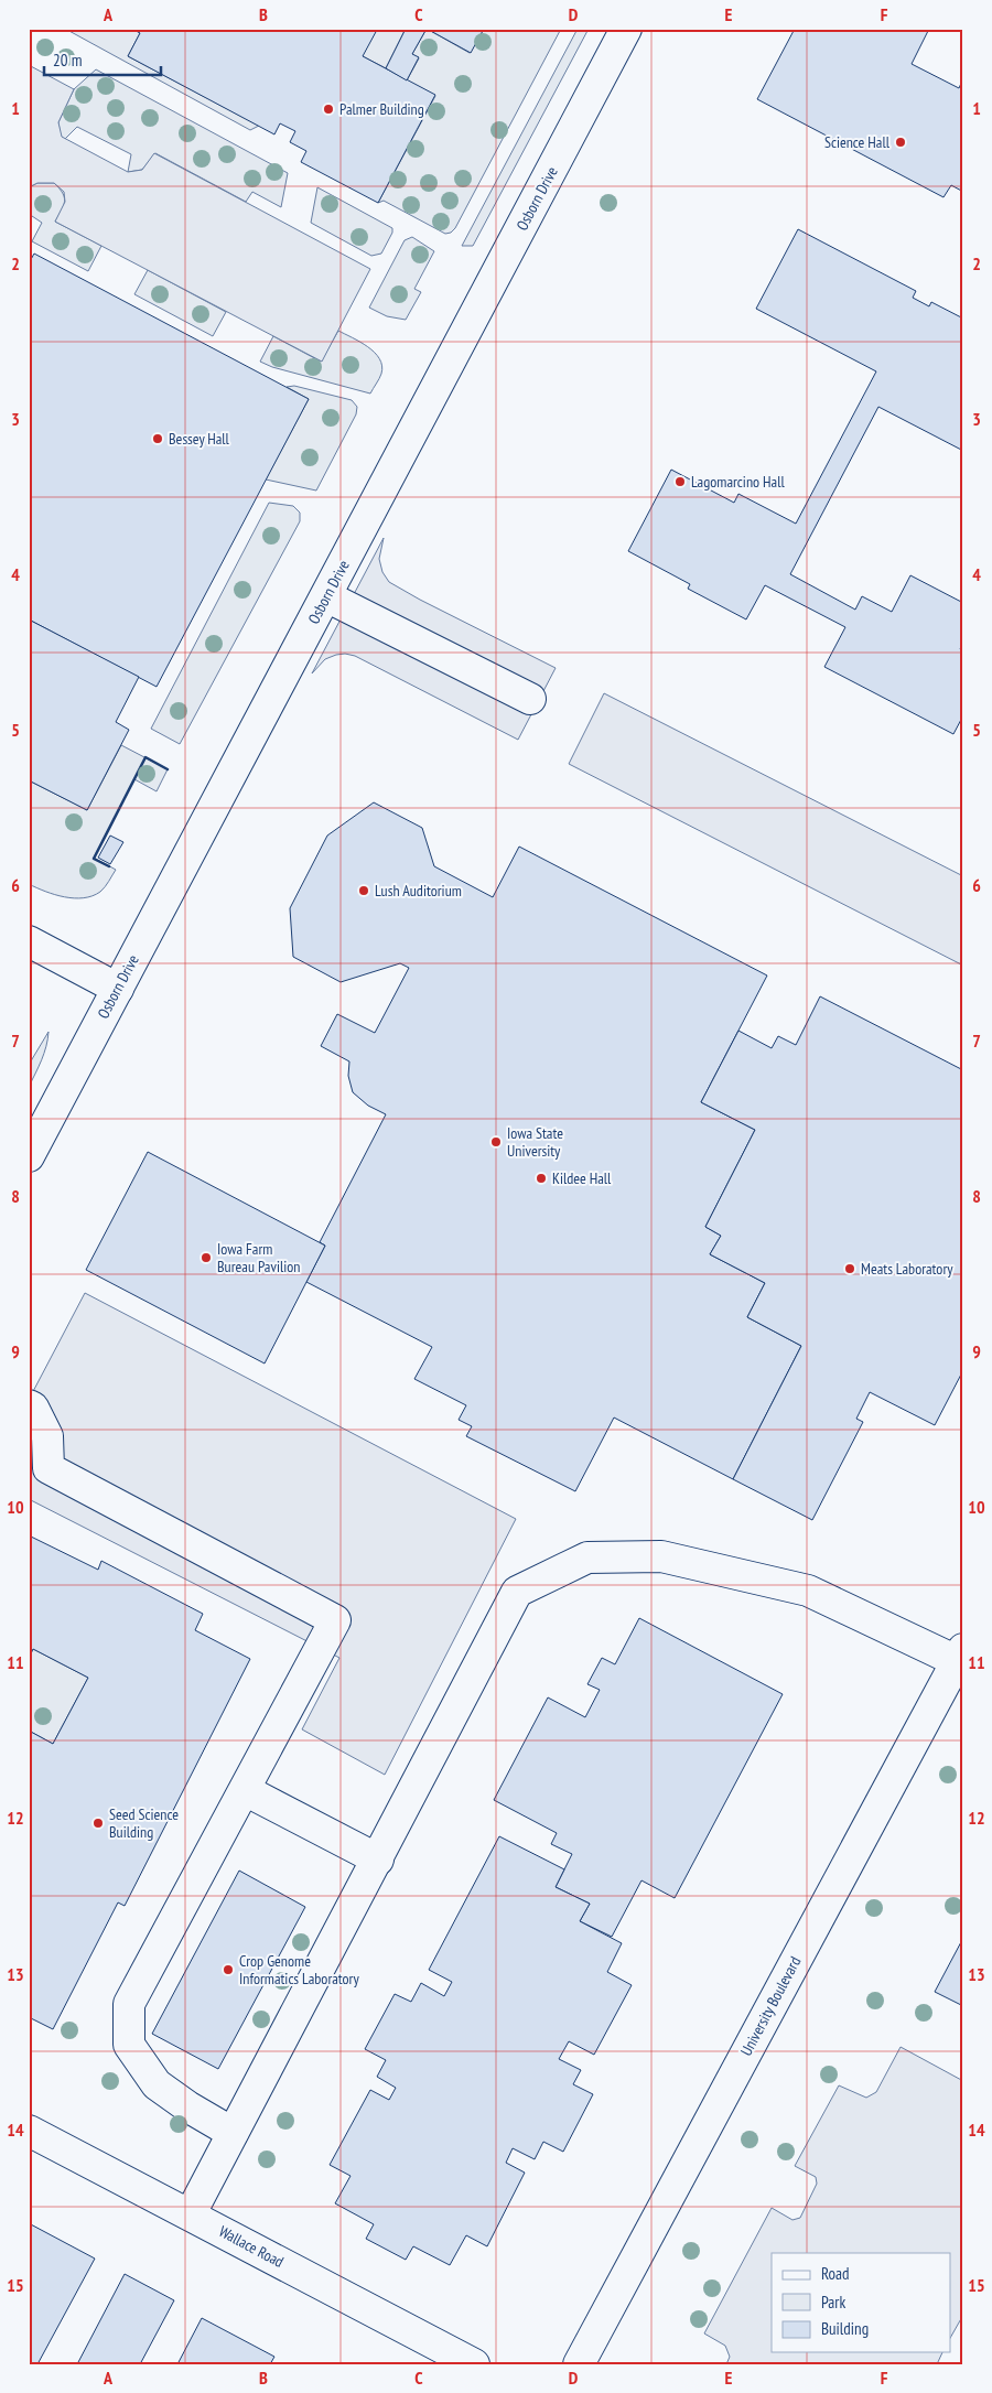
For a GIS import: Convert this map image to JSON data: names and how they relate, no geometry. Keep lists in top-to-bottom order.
{
  "streets": {
    "street": ["Osborn Drive", "University Boulevard", "Wallace Road"]
  },
  "places": [
    "Palmer Building",
    "Science Hall",
    "Bessey Hall",
    "Lagomarcino Hall",
    "Lush Auditorium",
    "Iowa State University",
    "Kildee Hall",
    "Iowa Farm Bureau Pavilion",
    "Meats Laboratory",
    "Seed Science Building",
    "Crop Genome Informatics Laboratory"
  ],
  "legend": ["Road", "Park", "Building"],
  "scale_bar": "20 m",
  "grid": {
    "columns": [
      "A",
      "B",
      "C",
      "D",
      "E",
      "F"
    ],
    "rows": [
      "1",
      "2",
      "3",
      "4",
      "5",
      "6",
      "7",
      "8",
      "9",
      "10",
      "11",
      "12",
      "13",
      "14",
      "15"
    ]
  }
}
